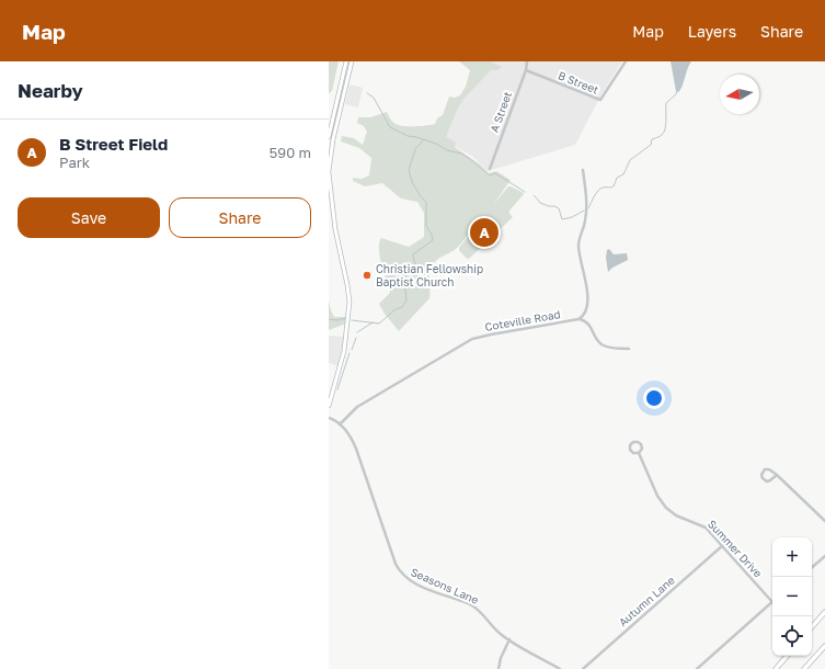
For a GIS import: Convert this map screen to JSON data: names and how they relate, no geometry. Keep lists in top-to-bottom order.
{
  "streets": {
    "street": [
      "B Street",
      "A Street",
      "Coteville Road",
      "Summer Drive",
      "Seasons Lane",
      "Autumn Lane"
    ]
  },
  "crossings": [
    ["B Street", "A Street"],
    ["Coteville Road", "Seasons Lane"],
    ["Summer Drive", "Autumn Lane"]
  ],
  "places": ["Christian Fellowship Baptist Church"],
  "north": "left",
  "page": {
    "header": "Map",
    "nav": ["Map", "Layers", "Share"],
    "heading": "Nearby",
    "list": [
      {
        "mark": "A",
        "name": "B Street Field",
        "note": "Park",
        "value": "590 m"
      }
    ],
    "buttons": ["Save", "Share"],
    "pins": "A",
    "map_buttons": ["+", "−"]
  }
}
